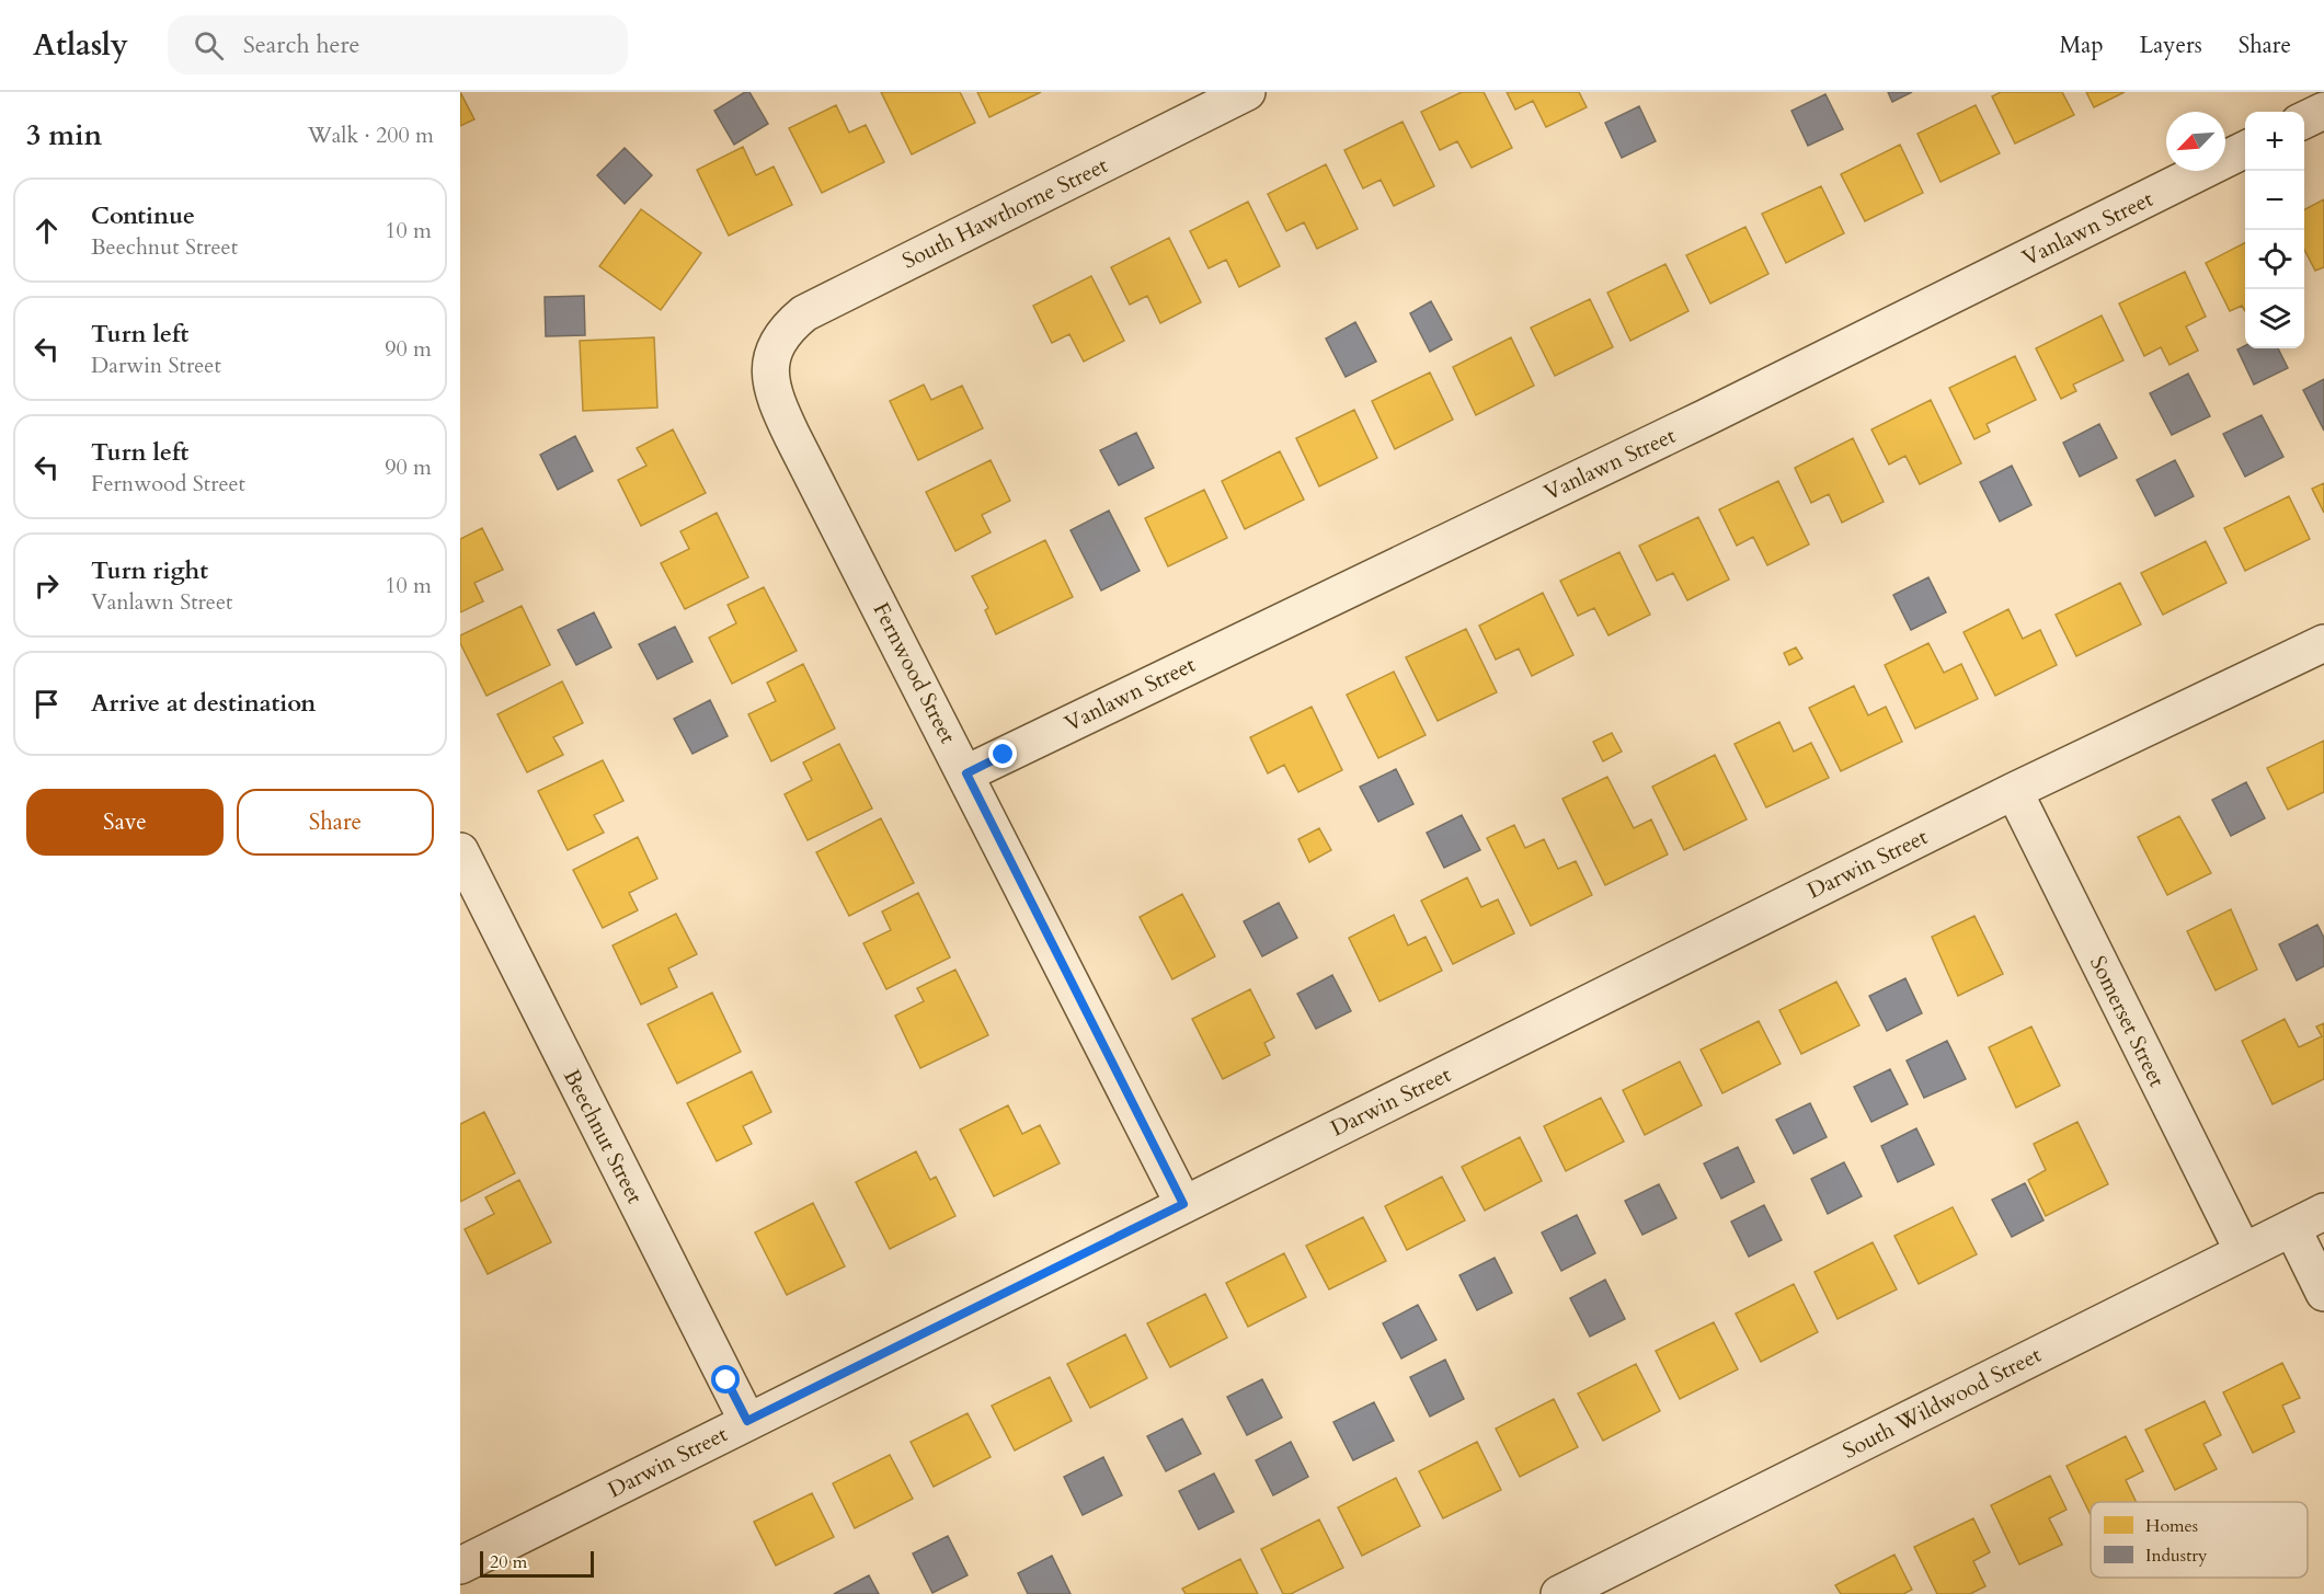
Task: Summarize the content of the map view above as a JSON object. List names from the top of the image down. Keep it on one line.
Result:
{"streets":{"street":["South Hawthorne Street","Vanlawn Street","Fernwood Street","Darwin Street","Somerset Street","Beechnut Street","South Wildwood Street"]},"crossings":[["South Hawthorne Street","Fernwood Street"],["Vanlawn Street","Fernwood Street"],["Fernwood Street","Darwin Street"],["Darwin Street","Somerset Street"],["Darwin Street","Beechnut Street"],["Somerset Street","South Wildwood Street"]],"legend":["Homes","Industry"],"scale_bar":"20 m","north":"bottom left","page":{"header":"Atlasly","search":"Search here","nav":["Map","Layers","Share"],"heading":["3 min","Walk · 200 m"],"map_buttons":["+","−"],"list":[["Continue","Beechnut Street","10 m"],["Turn left","Darwin Street","90 m"],["Turn left","Fernwood Street","90 m"],["Turn right","Vanlawn Street","10 m"],"Arrive at destination"],"buttons":["Save","Share"],"scale":"20 m"}}
